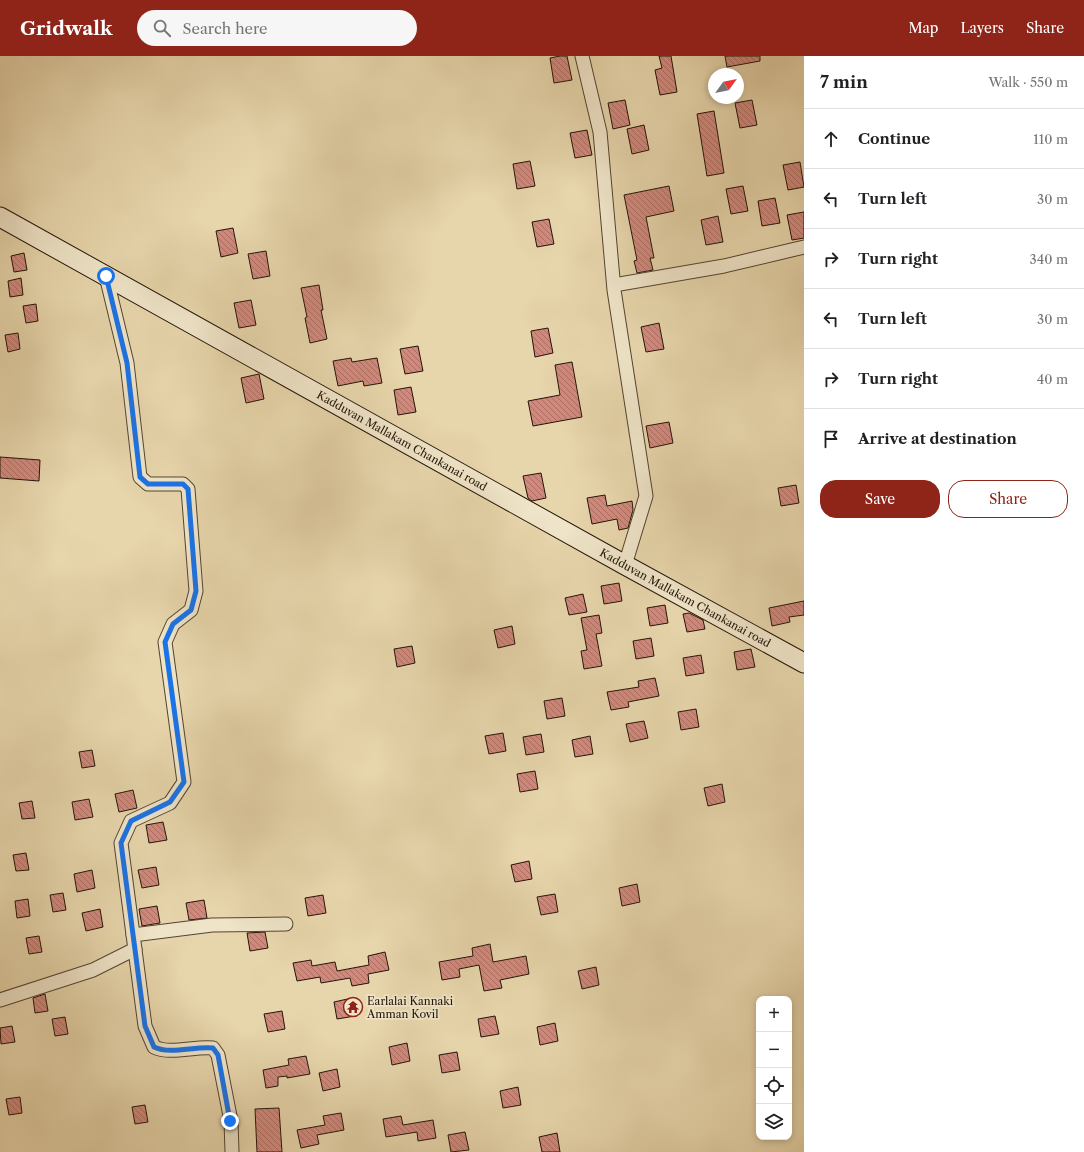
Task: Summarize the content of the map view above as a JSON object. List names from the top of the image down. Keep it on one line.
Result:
{"streets":{"main road":["Kadduvan Mallakam Chankanai road"]},"places":{"temple":["Earlalai Kannaki Amman Kovil"]},"north":"top right","page":{"header":"Gridwalk","search":"Search here","nav":["Map","Layers","Share"],"heading":["7 min","Walk · 550 m"],"list":[["Continue","110 m"],["Turn left","30 m"],["Turn right","340 m"],["Turn left","30 m"],["Turn right","40 m"],"Arrive at destination"],"buttons":["Save","Share"],"map_buttons":["+","−"]}}
